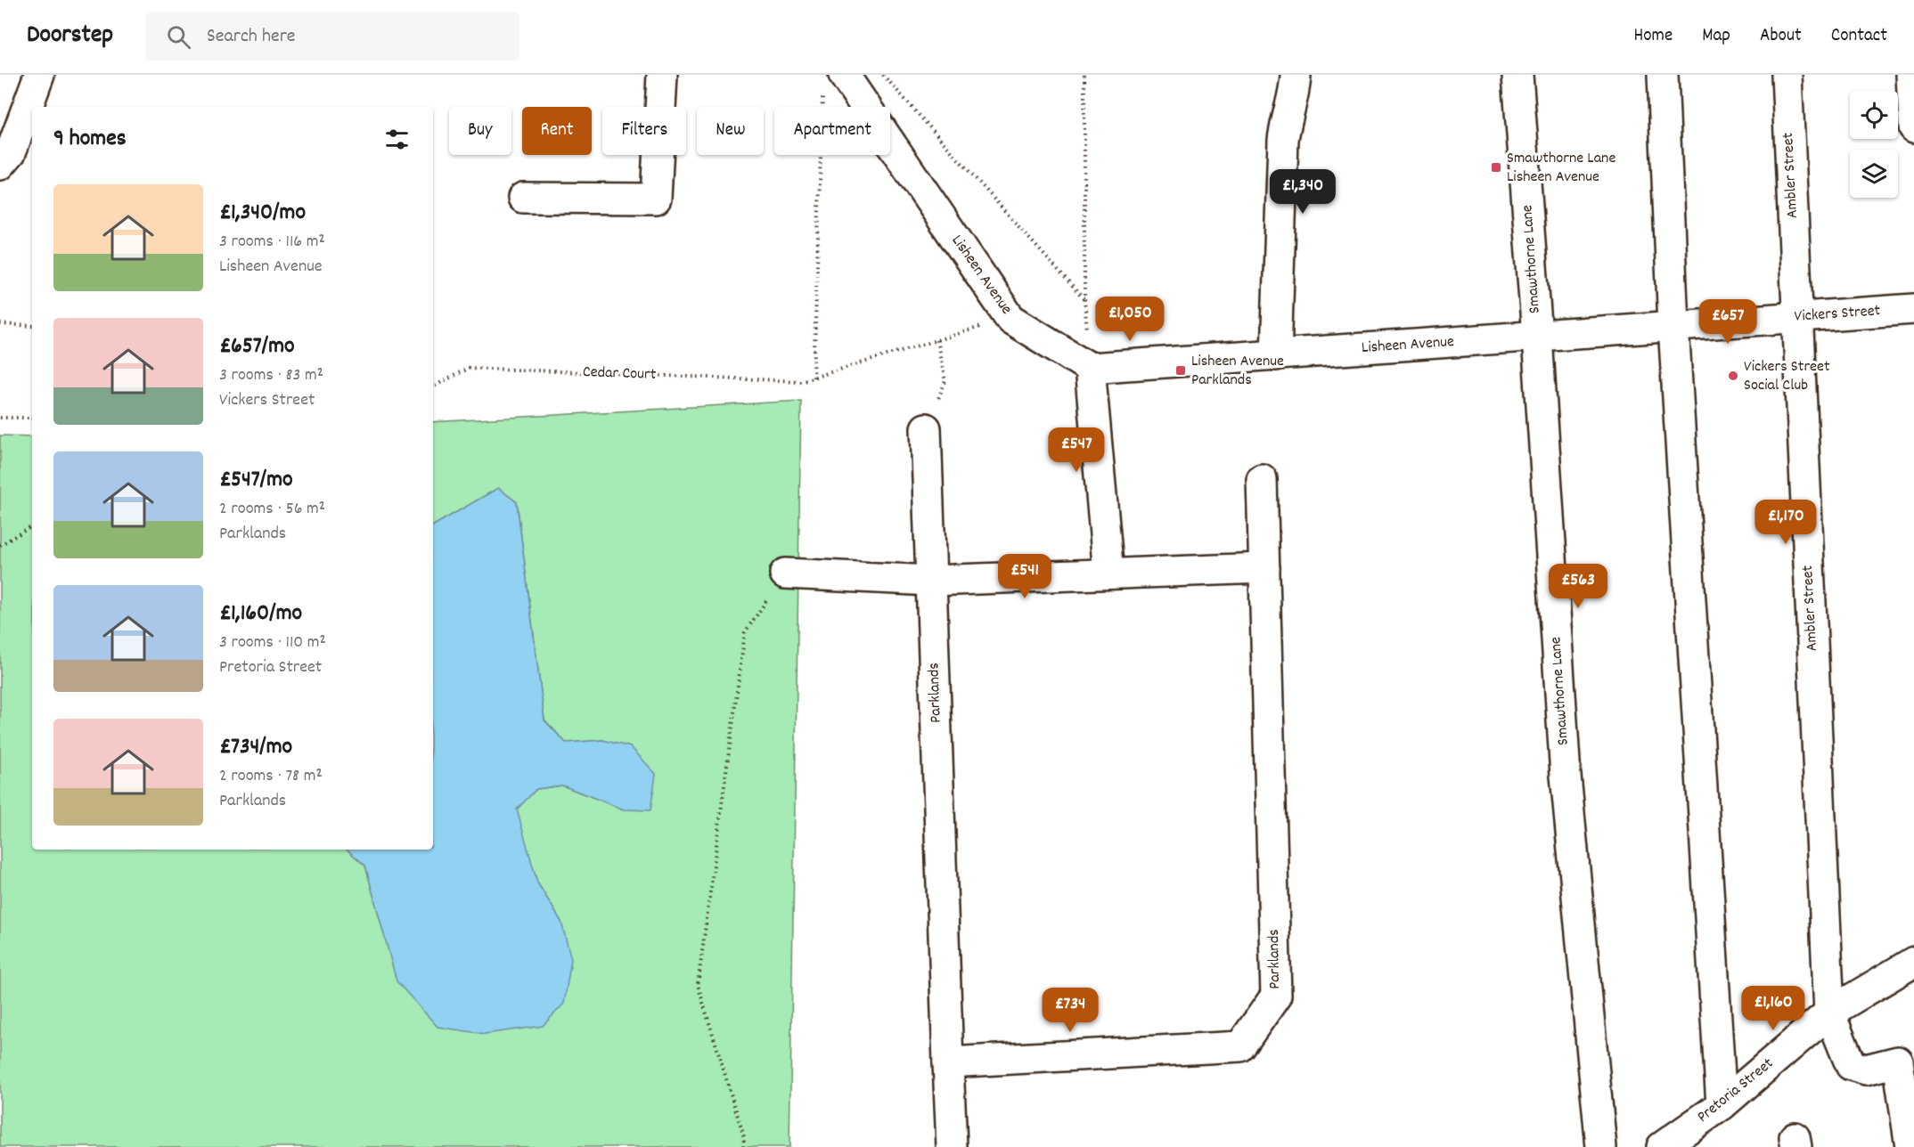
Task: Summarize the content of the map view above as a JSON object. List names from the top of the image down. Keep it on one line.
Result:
{"streets":{"street":["Ambler Street","Smawthorne Lane","Lisheen Avenue","Vickers Street","Parklands","Pretoria Street"],"path":["Cedar Court"]},"crossings":[["Ambler Street","Vickers Street"],["Ambler Street","Pretoria Street"],["Smawthorne Lane","Lisheen Avenue"],["Smawthorne Lane","Vickers Street"],["Lisheen Avenue","Vickers Street"],["Lisheen Avenue","Cedar Court"]],"places":{"transit":["Smawthorne Lane Lisheen Avenue","Lisheen Avenue Parklands"],"other":["Vickers Street Social Club"]},"page":{"header":"Doorstep","search":"Search here","nav":["Home","Map","About","Contact"],"chip":["Buy","Rent","Filters","New","Apartment"],"heading":"9 homes","price":["£1,340","£1,050","£657","£547","£1,170","£541","£563","£1,160","£734"],"list":[{"name":"£1,340/mo","note":"3 rooms · 116 m² · Lisheen Avenue"},{"name":"£657/mo","note":"3 rooms · 83 m² · Vickers Street"},{"name":"£547/mo","note":"2 rooms · 56 m² · Parklands"},{"name":"£1,160/mo","note":"3 rooms · 110 m² · Pretoria Street"},{"name":"£734/mo","note":"2 rooms · 78 m² · Parklands"}]}}
